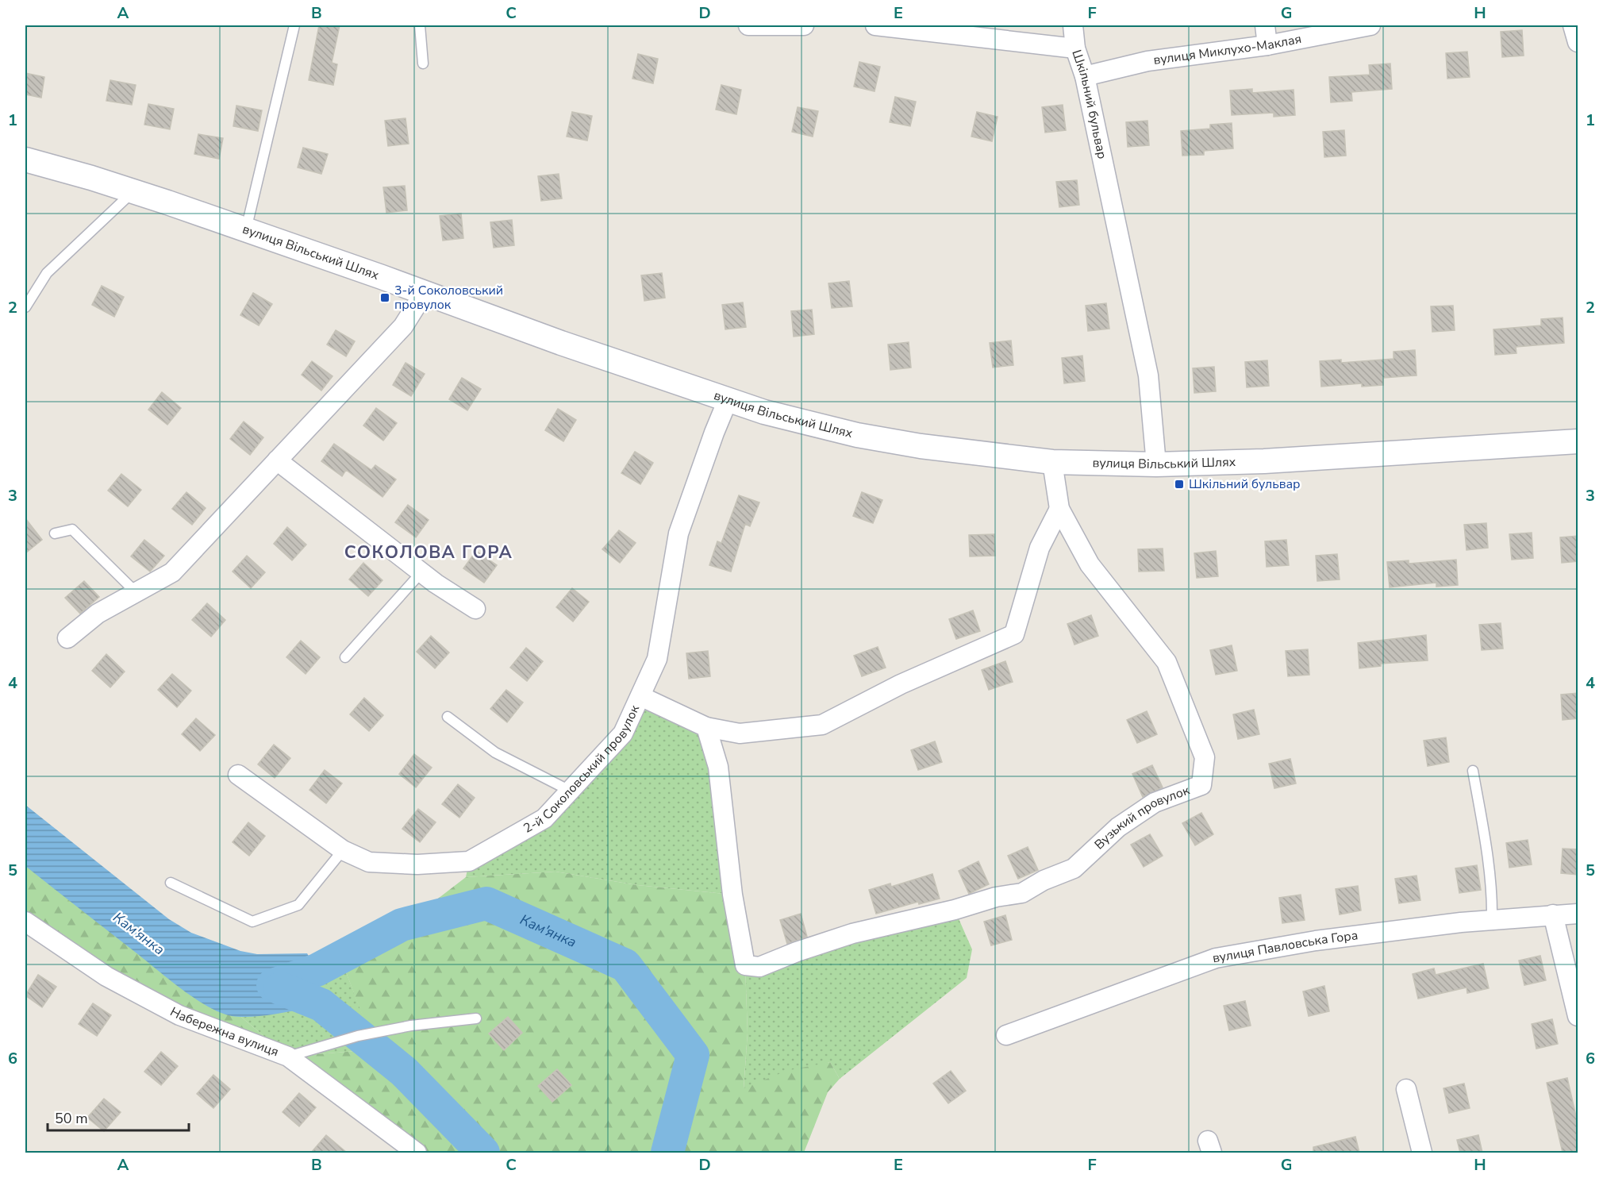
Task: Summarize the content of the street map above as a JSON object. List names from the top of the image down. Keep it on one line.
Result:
{"streets":{"street":["вулиця Миклухо-Маклая","Шкільний бульвар","вулиця Вільський Шлях","2-й Соколовський провулок","Вузький провулок","вулиця Павловська Гора","Набережна вулиця"]},"crossings":[["вулиця Миклухо-Маклая","Шкільний бульвар"],["Шкільний бульвар","вулиця Вільський Шлях"],["вулиця Вільський Шлях","2-й Соколовський провулок"],["вулиця Вільський Шлях","Вузький провулок"]],"districts":["СОКОЛОВА ГОРА"],"water":["Кам'янка"],"places":{"transit":["3-й Соколовський провулок","Шкільний бульвар"]},"scale_bar":"50 m","grid":{"columns":["A","B","C","D","E","F","G","H"],"rows":["1","2","3","4","5","6"]}}
